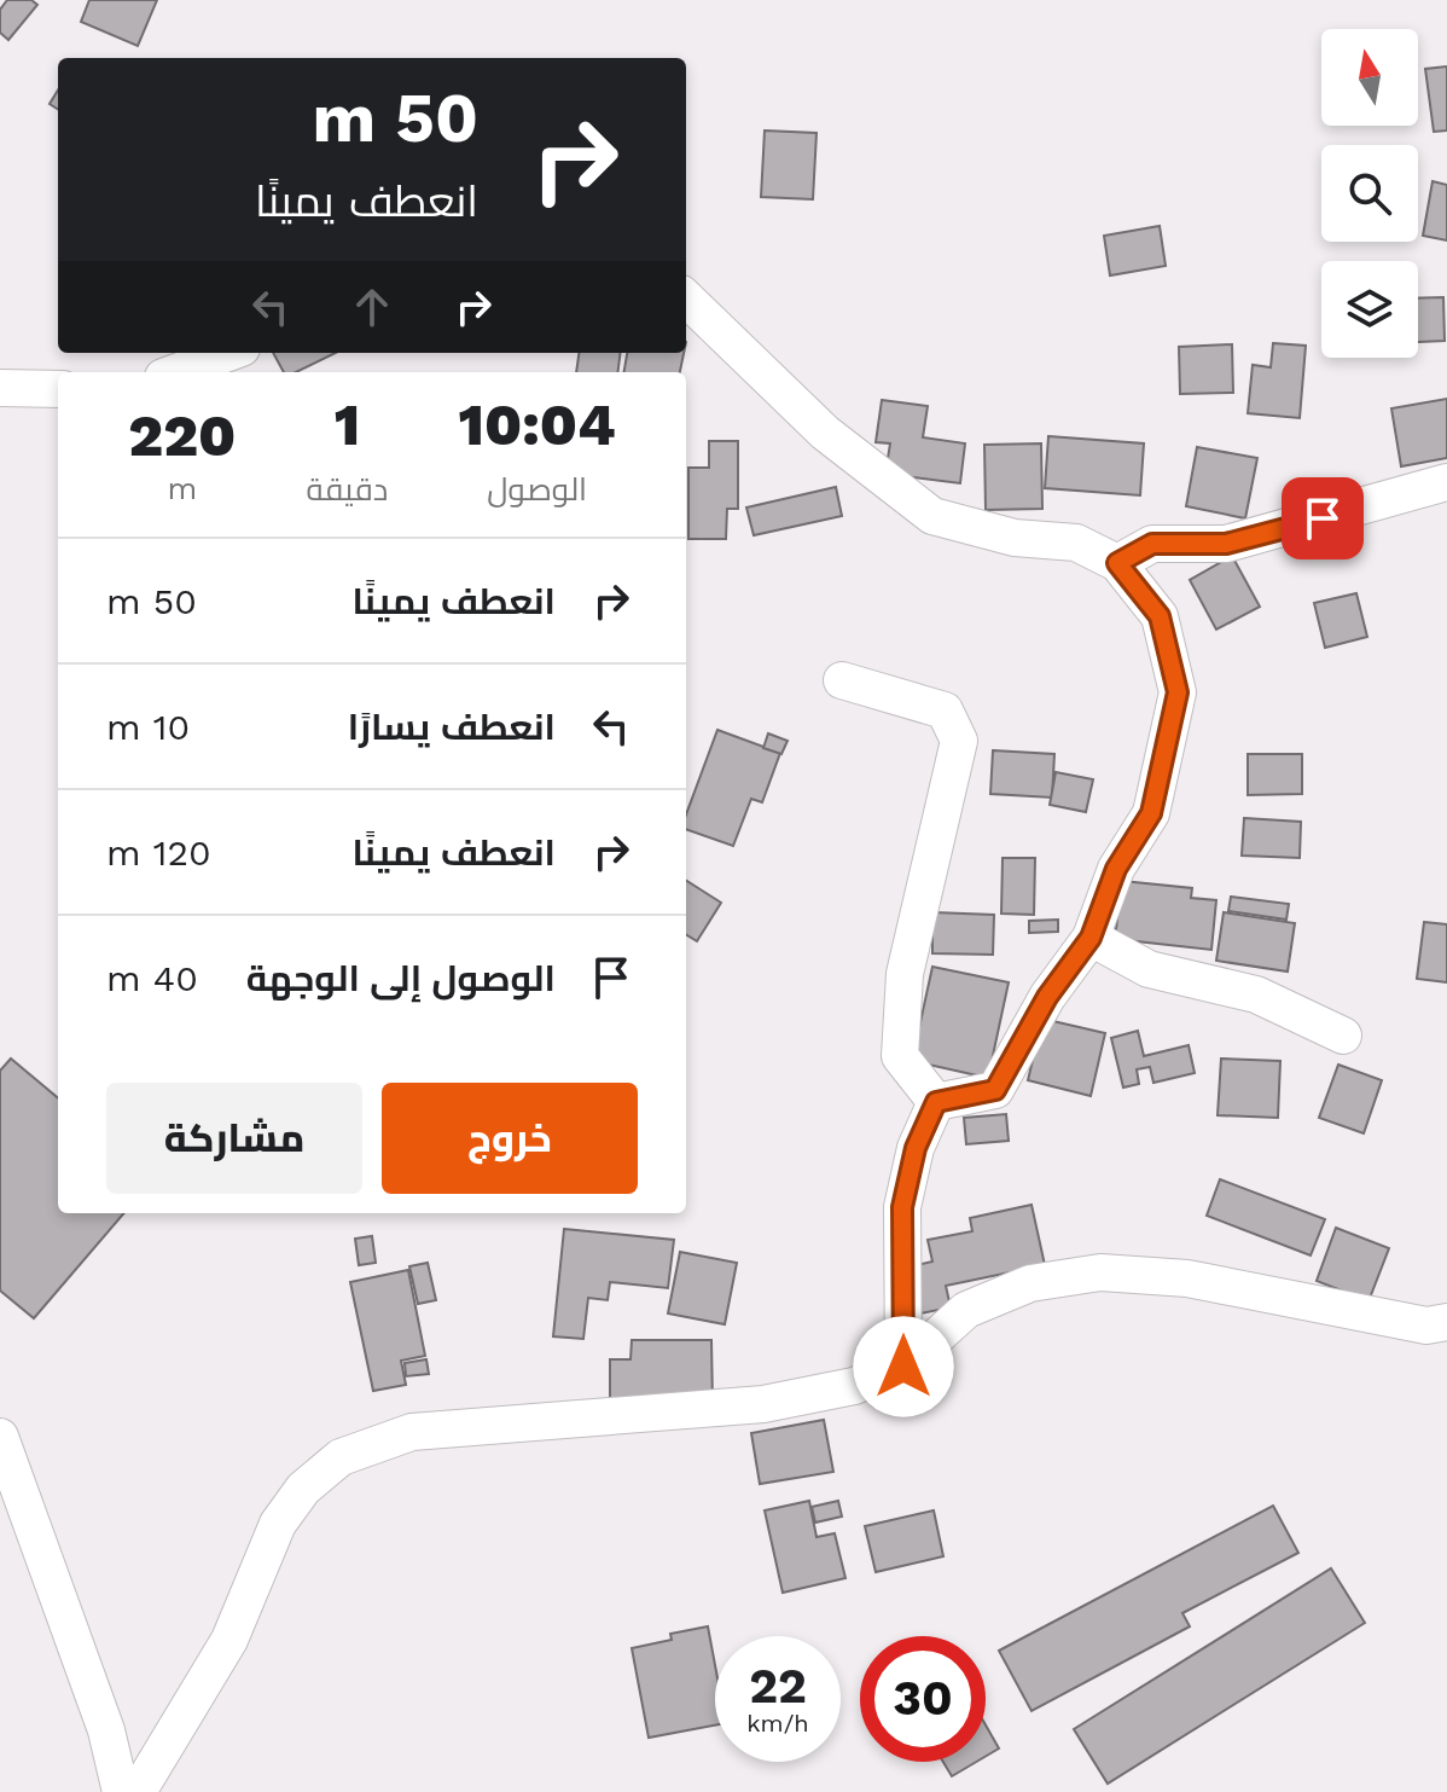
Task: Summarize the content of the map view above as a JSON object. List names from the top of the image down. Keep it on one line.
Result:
{"north":"top","page":{"turn":["50 m","انعطف يمينًا"],"eta":["10:04","الوصول","1","دقيقة","220","m"],"list":[{"name":"انعطف يمينًا","value":"50 m"},{"name":"انعطف يسارًا","value":"10 m"},{"name":"انعطف يمينًا","value":"120 m"},{"name":"الوصول إلى الوجهة","value":"40 m"}],"buttons":["خروج","مشاركة"],"speed":"22 km/h","limit":"30"}}
